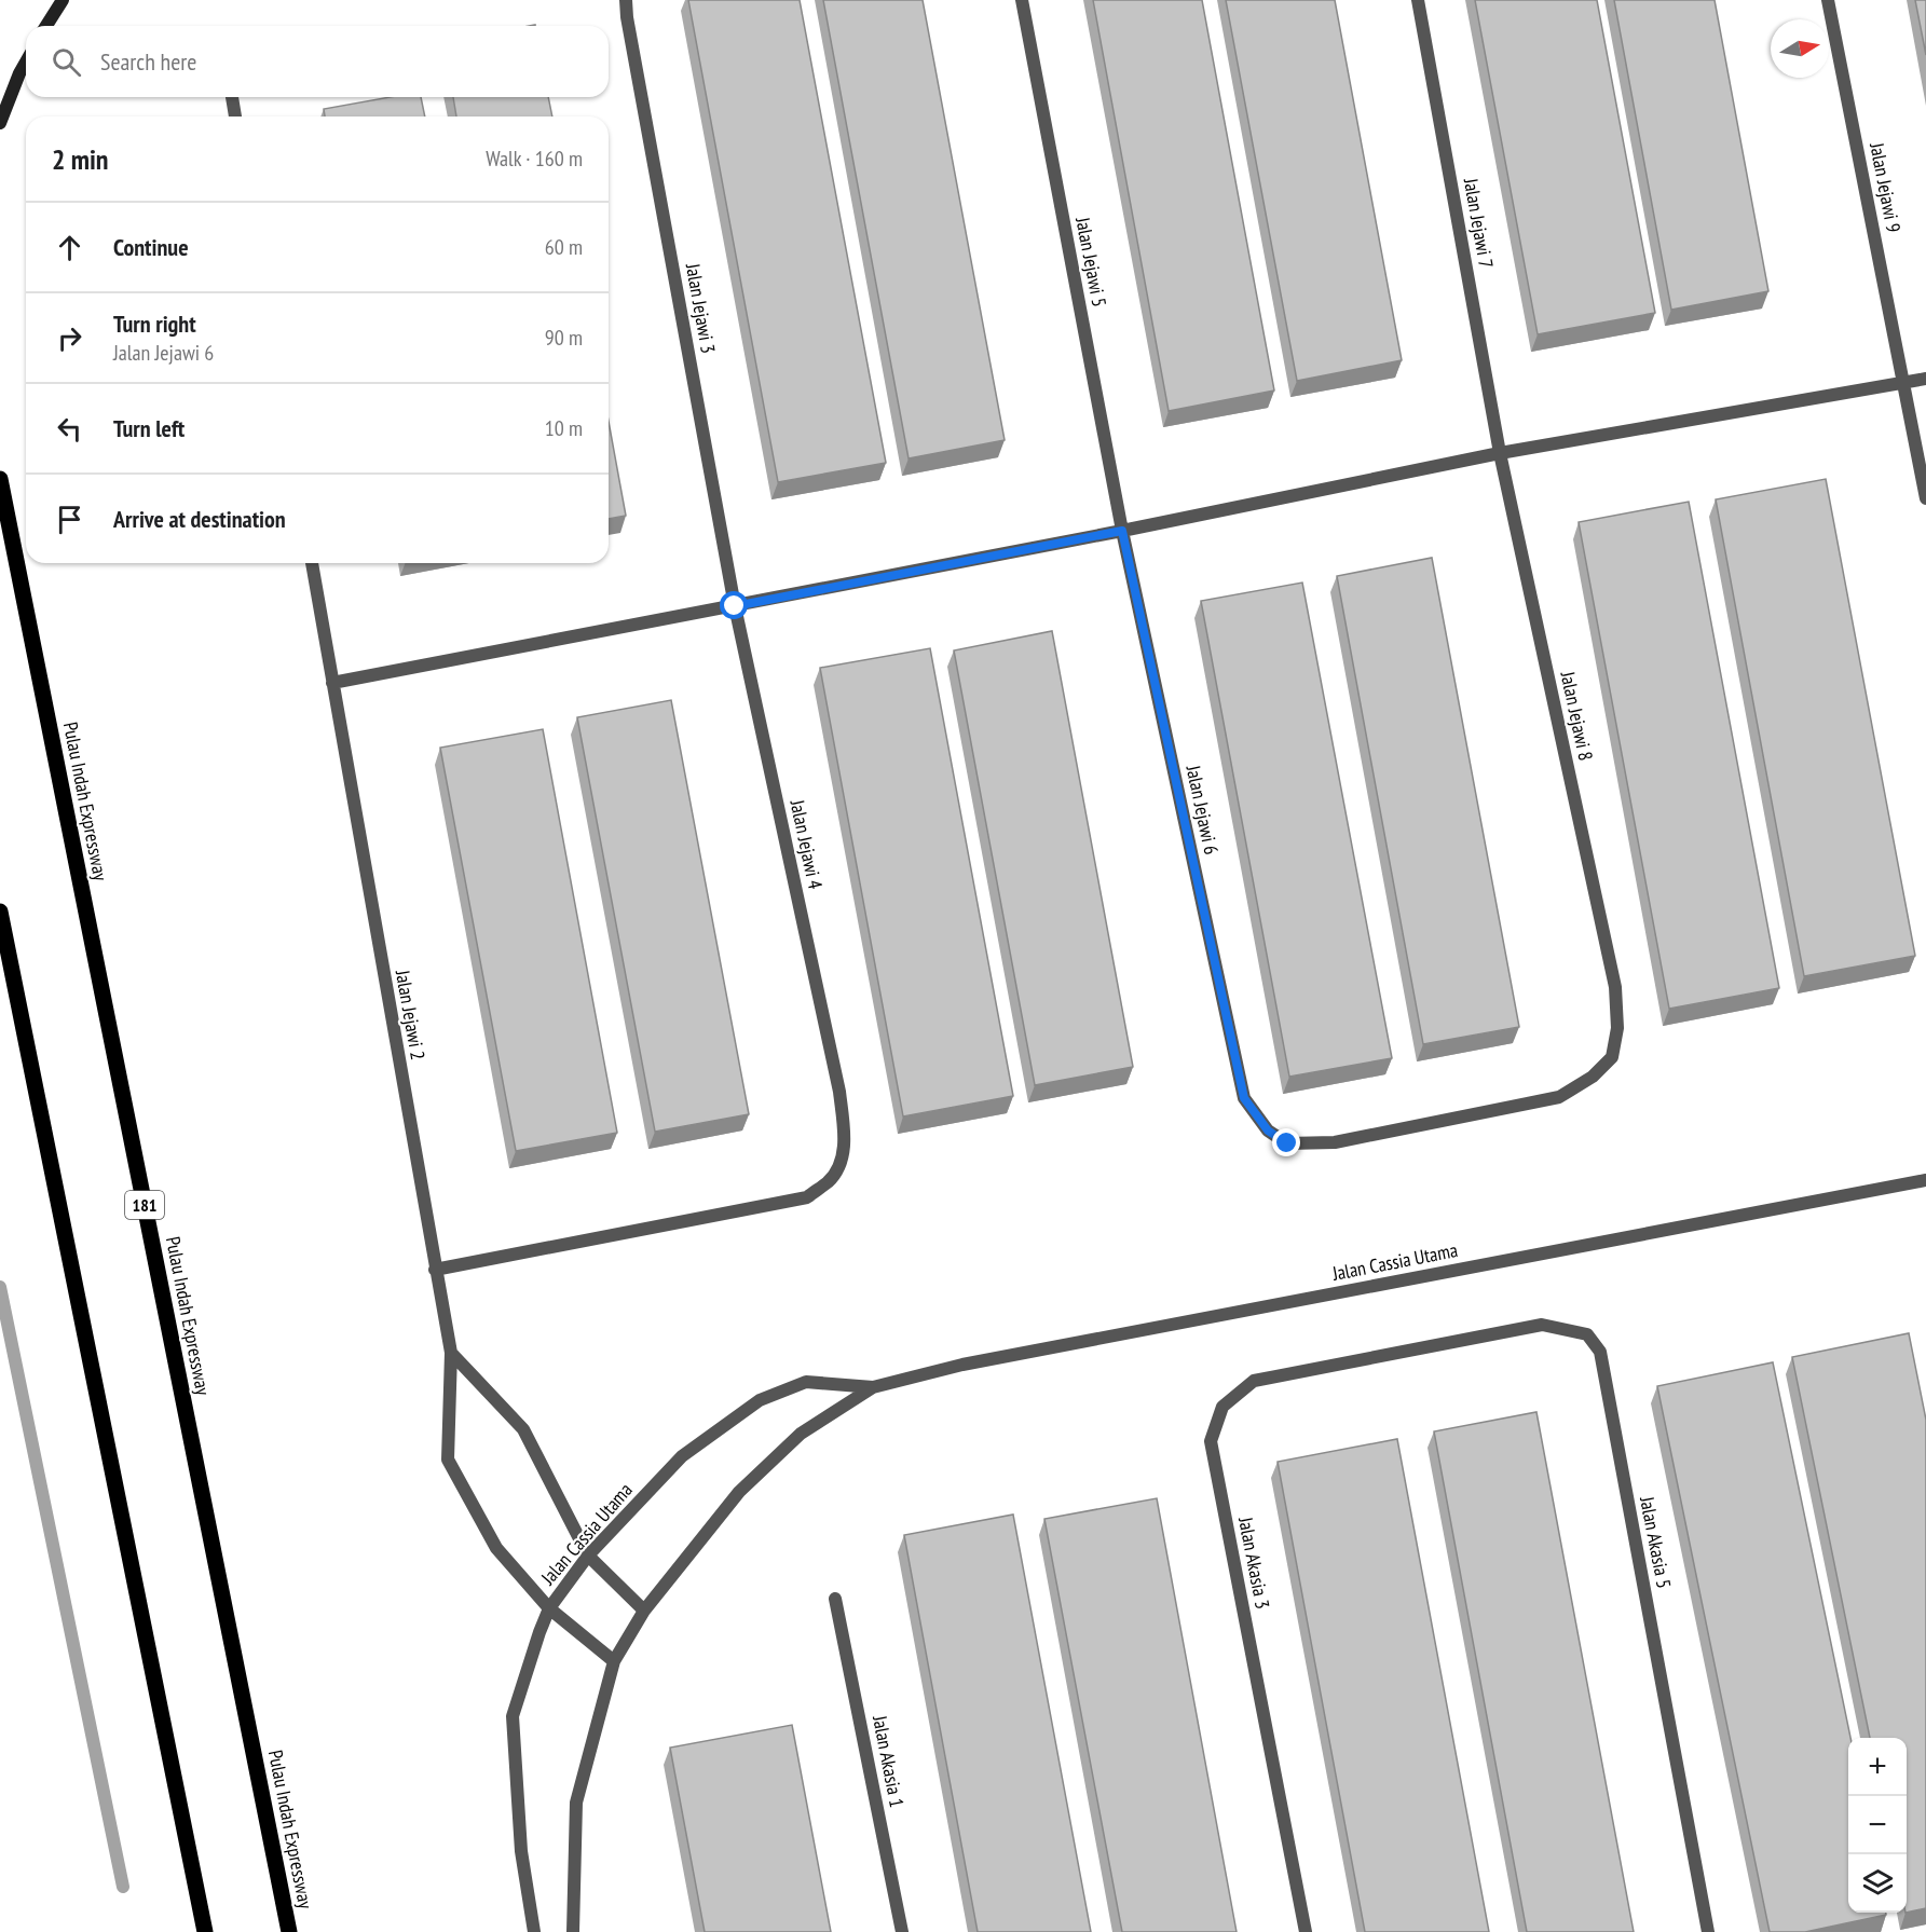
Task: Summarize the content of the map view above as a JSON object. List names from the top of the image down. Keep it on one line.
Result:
{"streets":{"main road":["Pulau Indah Expressway","181"],"street":["Jalan Jejawi 9","Jalan Jejawi 7","Jalan Jejawi 5","Jalan Jejawi 3","Jalan Jejawi 8","Jalan Jejawi 6","Jalan Jejawi 4","Jalan Jejawi 2","Jalan Cassia Utama","Jalan Akasia 5","Jalan Akasia 3","Jalan Akasia 1"]},"crossings":[["Jalan Jejawi 7","Jalan Jejawi 8"],["Jalan Jejawi 5","Jalan Jejawi 6"],["Jalan Jejawi 3","Jalan Jejawi 4"],["Jalan Jejawi 8","Jalan Jejawi 6"],["Jalan Jejawi 4","Jalan Jejawi 2"],["Jalan Jejawi 2","Jalan Cassia Utama"],["Jalan Akasia 5","Jalan Akasia 3"]],"north":"right","page":{"search":"Search here","heading":["2 min","Walk · 160 m"],"list":[["Continue","60 m"],["Turn right","Jalan Jejawi 6","90 m"],["Turn left","10 m"],"Arrive at destination"],"map_buttons":["+","−"]}}
